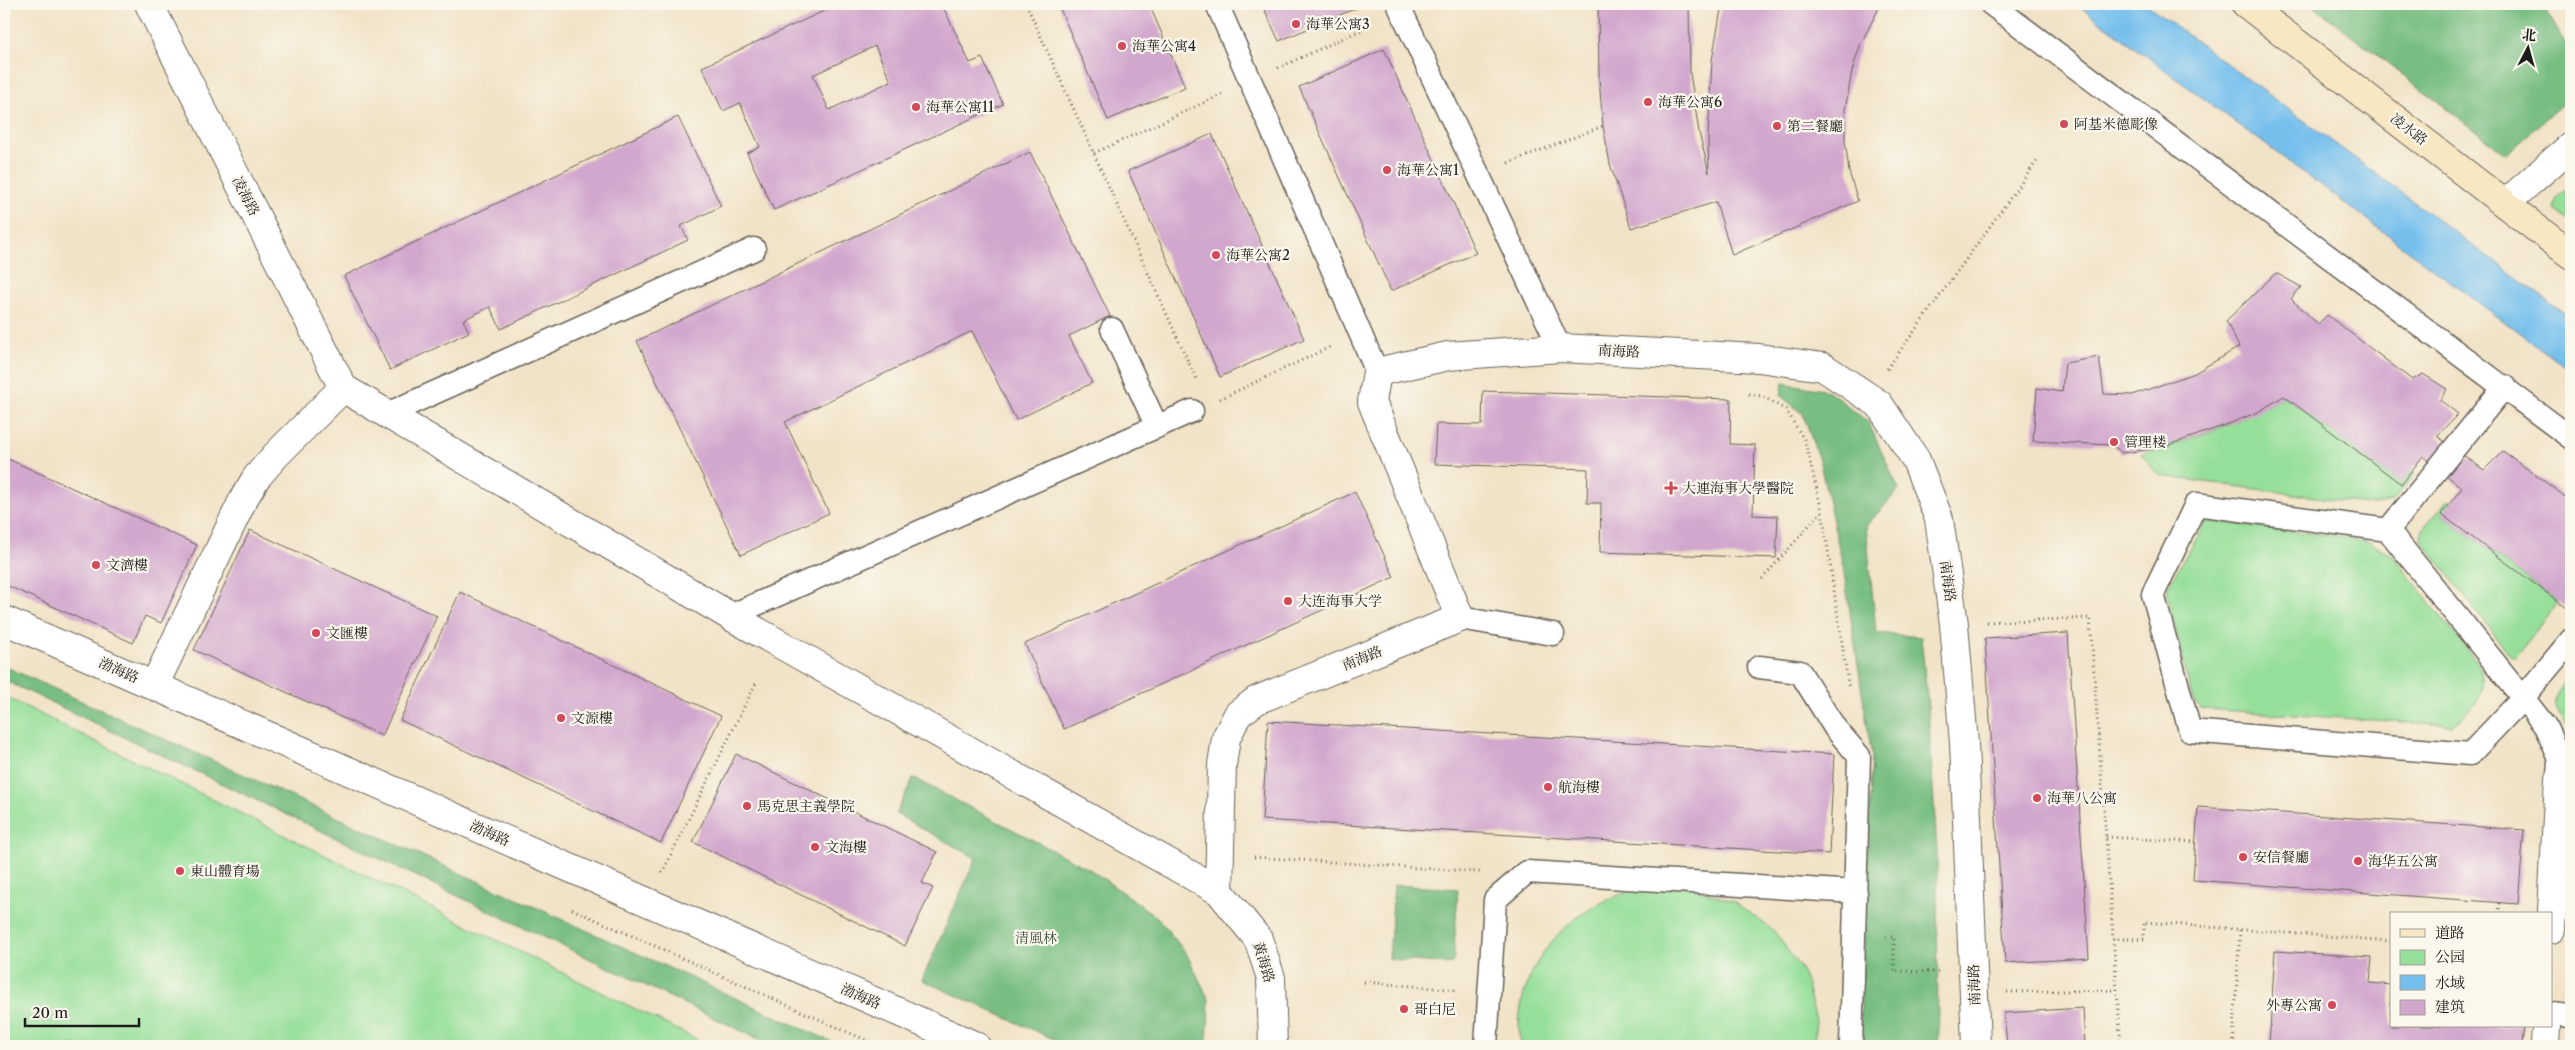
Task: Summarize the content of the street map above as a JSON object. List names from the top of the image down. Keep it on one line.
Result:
{"streets":{"main road":["凌水路"],"street":["凌海路","南海路","渤海路","黃海路"]},"crossings":[["南海路","黃海路"]],"parks":["清風林"],"places":{"other":["海華公寓3","海華公寓4","海華公寓6","海華公寓11","阿基米德彫像","第二餐廳","海華公寓1","海華公寓2","管理楼","文濟樓","大连海事大学","文匯樓","文源樓","航海樓","海華八公寓","馬克思主義學院","文海樓","安信餐廳","海华五公寓","東山體育場","外專公寓","哥白尼"],"health":["大連海事大學醫院"]},"legend":["道路","公园","水域","建筑"],"scale_bar":"20 m","north":"top"}
